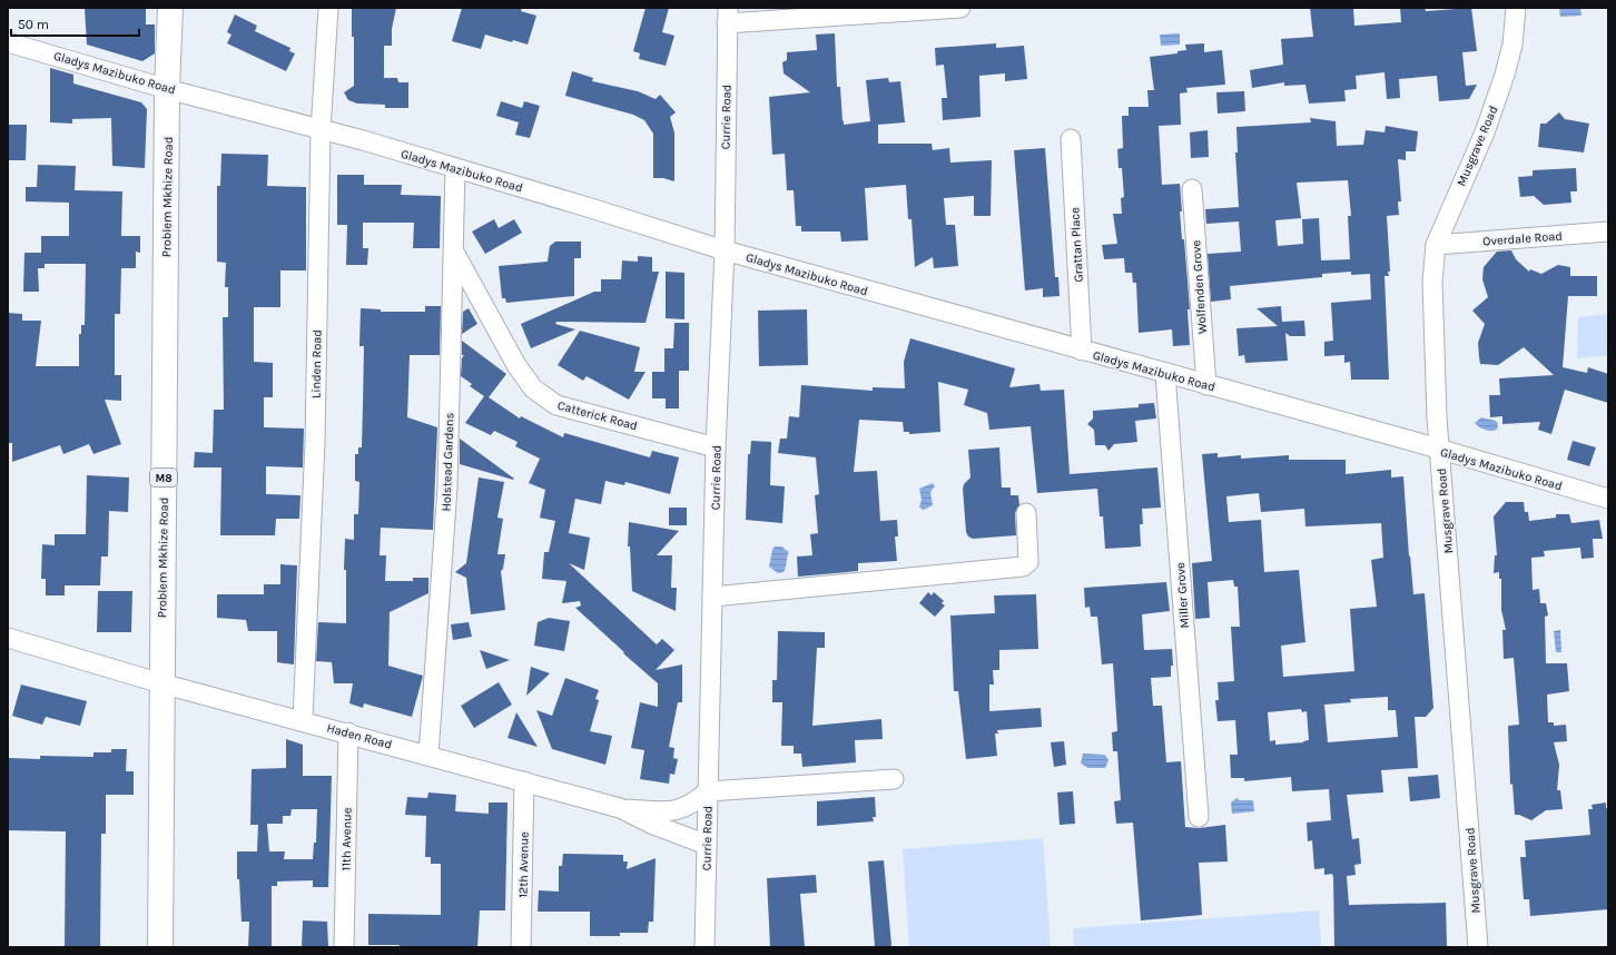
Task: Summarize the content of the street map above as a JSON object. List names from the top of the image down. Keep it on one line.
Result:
{"streets":{"main road":["Problem Mkhize Road","M8"],"street":["Gladys Mazibuko Road","Currie Road","Musgrave Road","Overdale Road","Grattan Place","Wolfenden Grove","Linden Road","Catterick Road","Holstead Gardens","Miller Grove","Haden Road","11th Avenue","12th Avenue"]},"crossings":[["Gladys Mazibuko Road","Currie Road"],["Gladys Mazibuko Road","Musgrave Road"],["Gladys Mazibuko Road","Problem Mkhize Road"],["Gladys Mazibuko Road","Grattan Place"],["Gladys Mazibuko Road","Wolfenden Grove"],["Gladys Mazibuko Road","Linden Road"],["Gladys Mazibuko Road","Holstead Gardens"],["Gladys Mazibuko Road","Miller Grove"],["Currie Road","Catterick Road"],["Currie Road","Haden Road"],["Musgrave Road","Overdale Road"],["Problem Mkhize Road","Haden Road"],["Linden Road","Haden Road"],["Catterick Road","Holstead Gardens"],["Holstead Gardens","Haden Road"],["Haden Road","11th Avenue"],["Haden Road","12th Avenue"]],"scale_bar":"50 m"}
